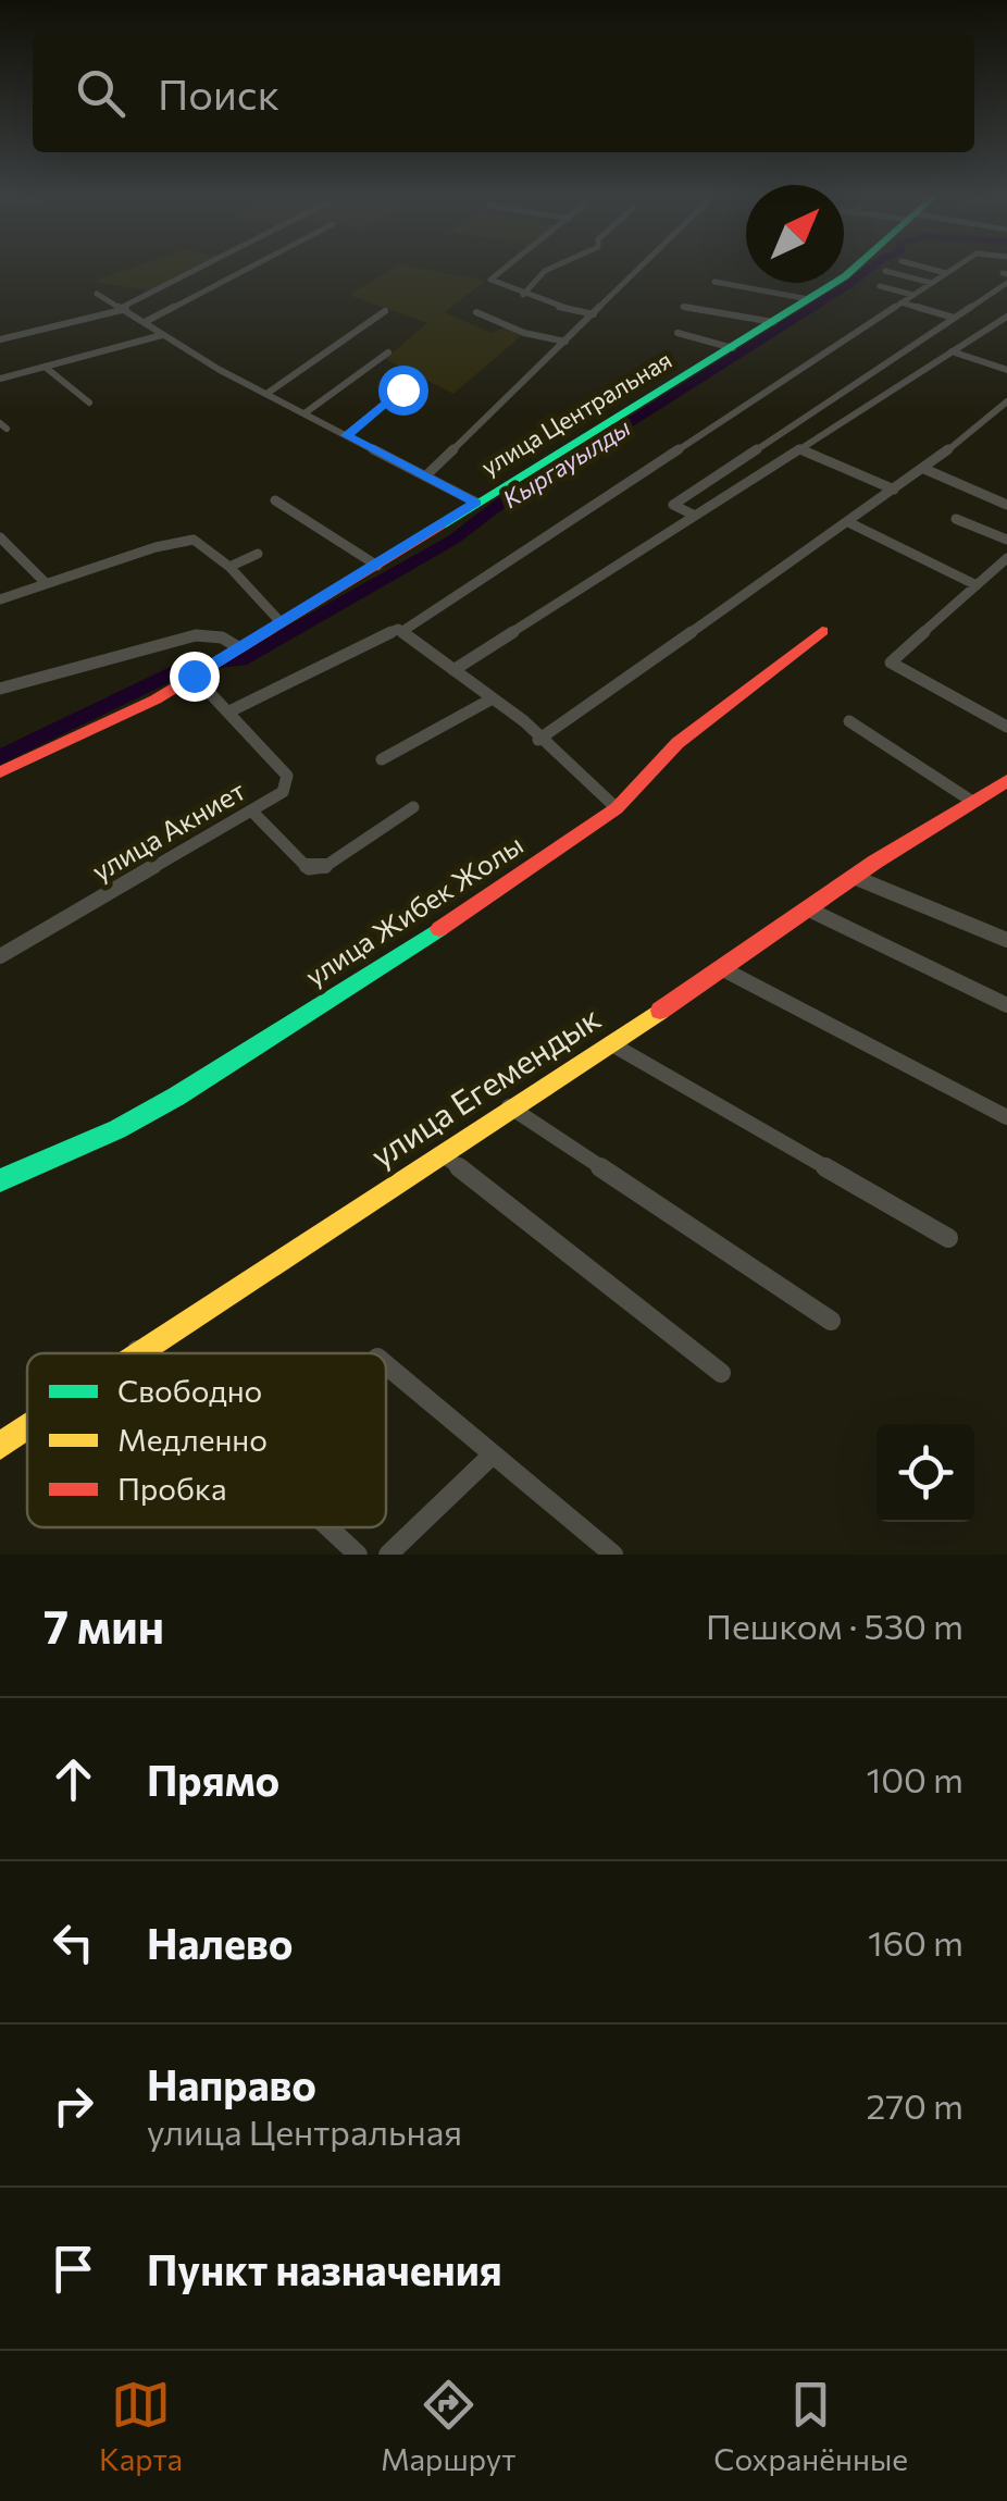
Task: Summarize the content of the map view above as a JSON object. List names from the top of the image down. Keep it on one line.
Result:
{"streets":{"street":["улица Центральная","улица Акниет","улица Жибек Жолы","улица Егемендык"]},"crossings":[["улица Центральная","улица Акниет"]],"water":["Кыргауылды"],"legend":["Свободно","Медленно","Пробка"],"north":"top right","page":{"search":"Поиск","heading":["7 мин","Пешком · 530 m"],"list":[["Прямо","100 m"],["Налево","160 m"],["Направо","улица Центральная","270 m"],"Пункт назначения"],"nav":["Карта","Маршрут","Сохранённые"]}}
